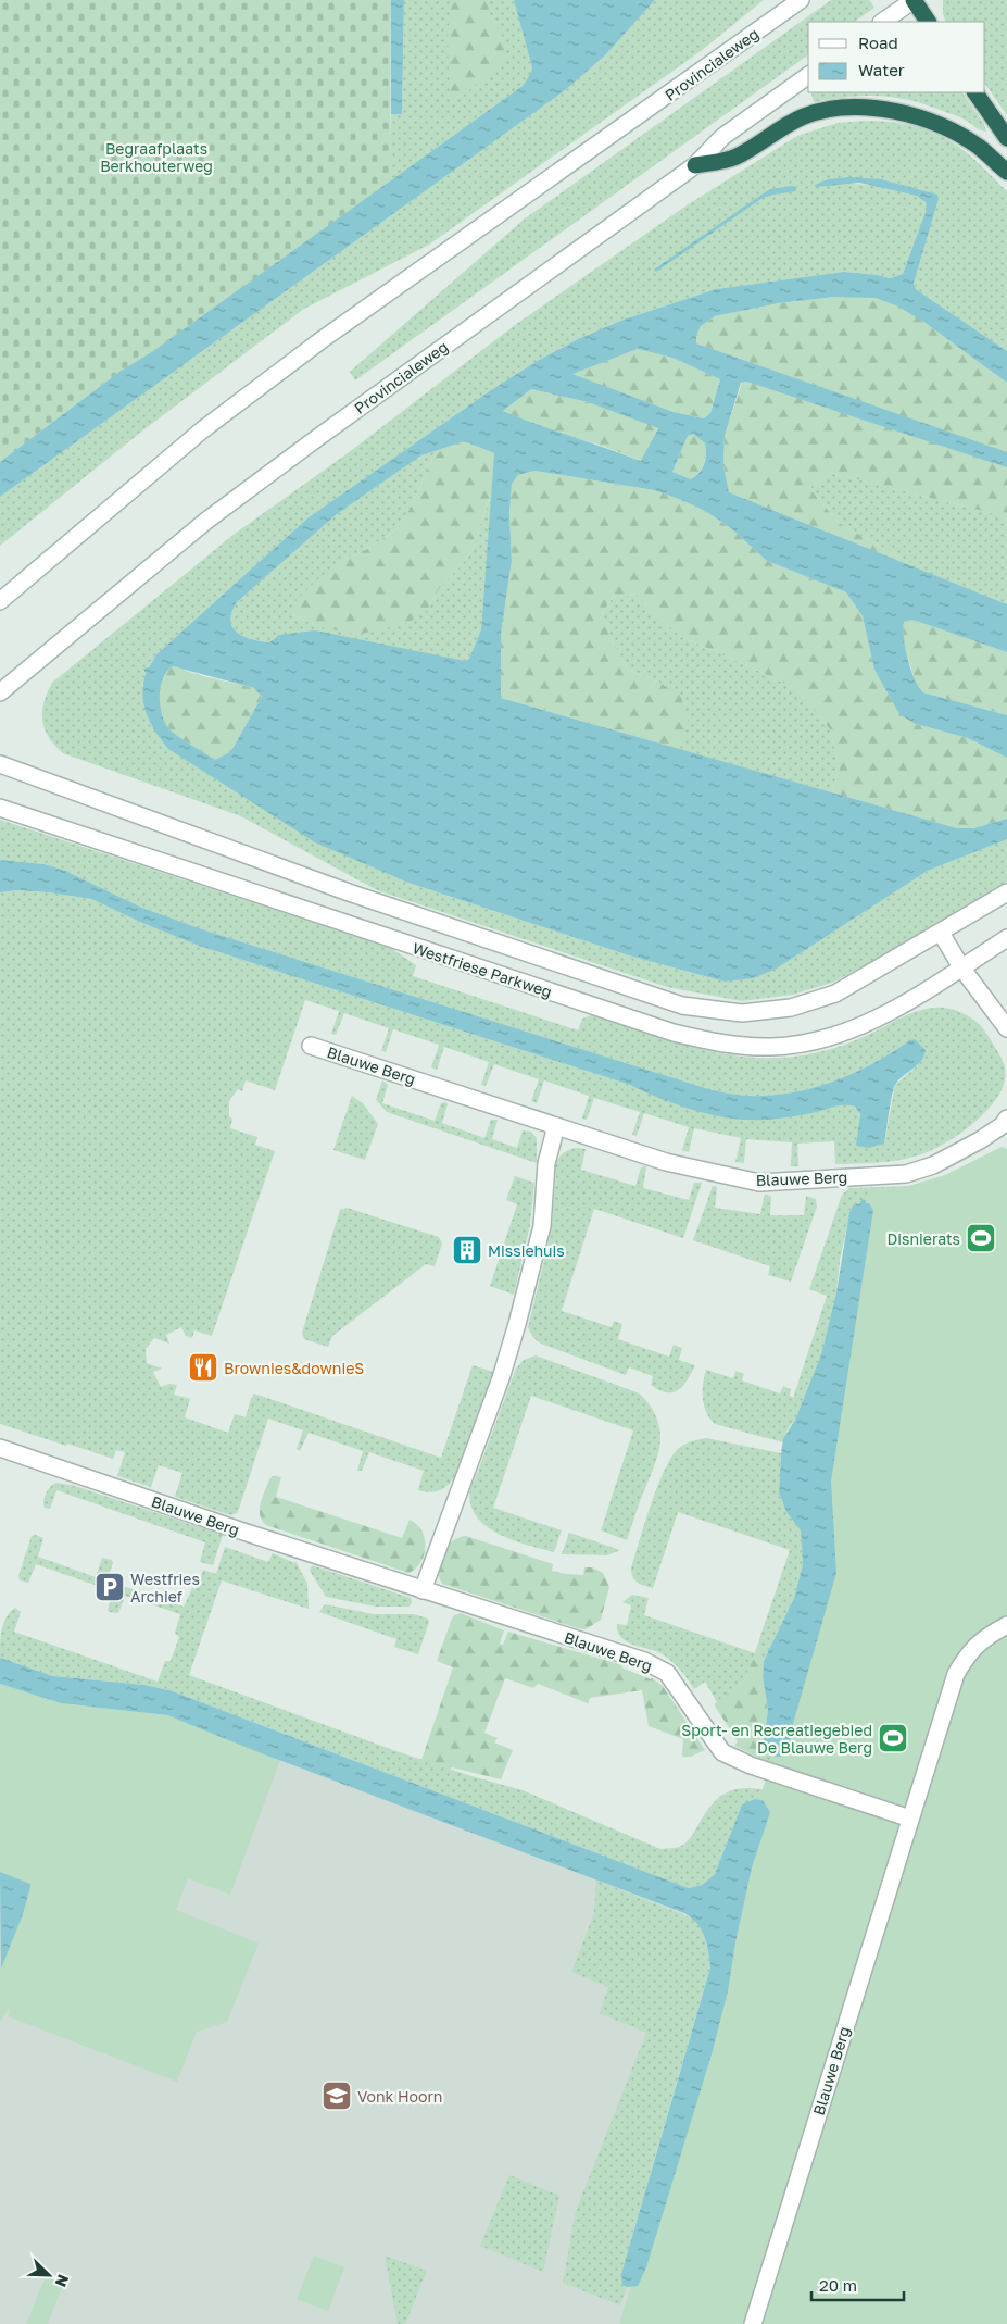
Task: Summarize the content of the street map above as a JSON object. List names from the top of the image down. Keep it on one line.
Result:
{"streets":{"street":["Provincialeweg","Westfriese Parkweg","Blauwe Berg"]},"parks":["Begraafplaats Berkhouterweg"],"places":{"sports":["Disnierats","Sport- en Recreatiegebied De Blauwe Berg"],"building":["Missiehuis"],"restaurant":["Brownies&downieS"],"parking":["Westfries Archief"],"school or university":["Vonk Hoorn"]},"legend":["Road","Water"],"scale_bar":"20 m","north":"bottom right"}
